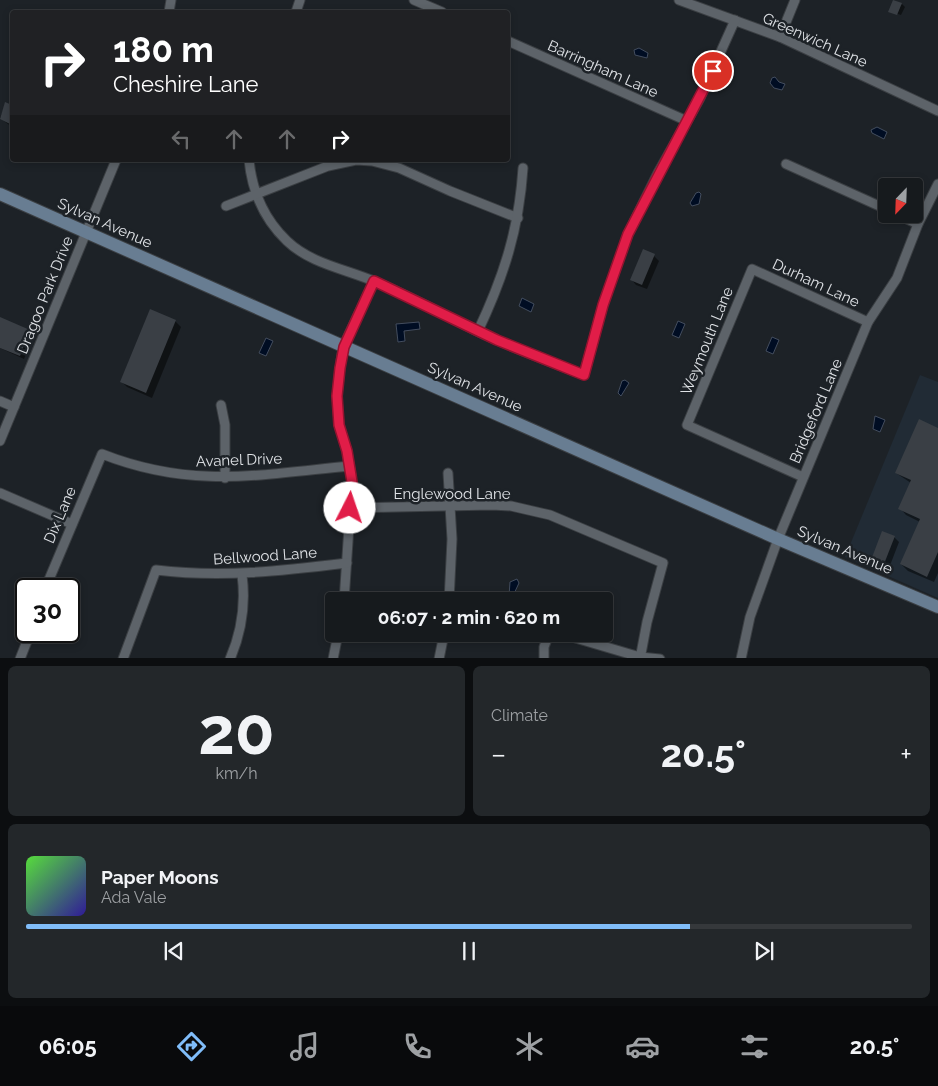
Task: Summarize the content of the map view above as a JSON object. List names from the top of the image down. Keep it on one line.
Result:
{"streets":{"main road":["Sylvan Avenue"],"street":["Greenwich Lane","Barringham Lane","Durham Lane","Dragoo Park Drive","Weymouth Lane","Bridgeford Lane","Avanel Drive","Englewood Lane","Dix Lane","Bellwood Lane"]},"crossings":[["Sylvan Avenue","Dragoo Park Drive"],["Sylvan Avenue","Bridgeford Lane"],["Durham Lane","Weymouth Lane"],["Durham Lane","Bridgeford Lane"],["Weymouth Lane","Bridgeford Lane"],["Avanel Drive","Dix Lane"]],"north":"bottom left","page":{"turn":["180 m","Cheshire Lane"],"limit":"30","trip":"06:07 · 2 min · 620 m","tile":[["20","km/h"],"Climate"],"heat":["−","20.5°","+"],"song":["Paper Moons","Ada Vale"],"tabs":["06:05","20.5°"]}}
